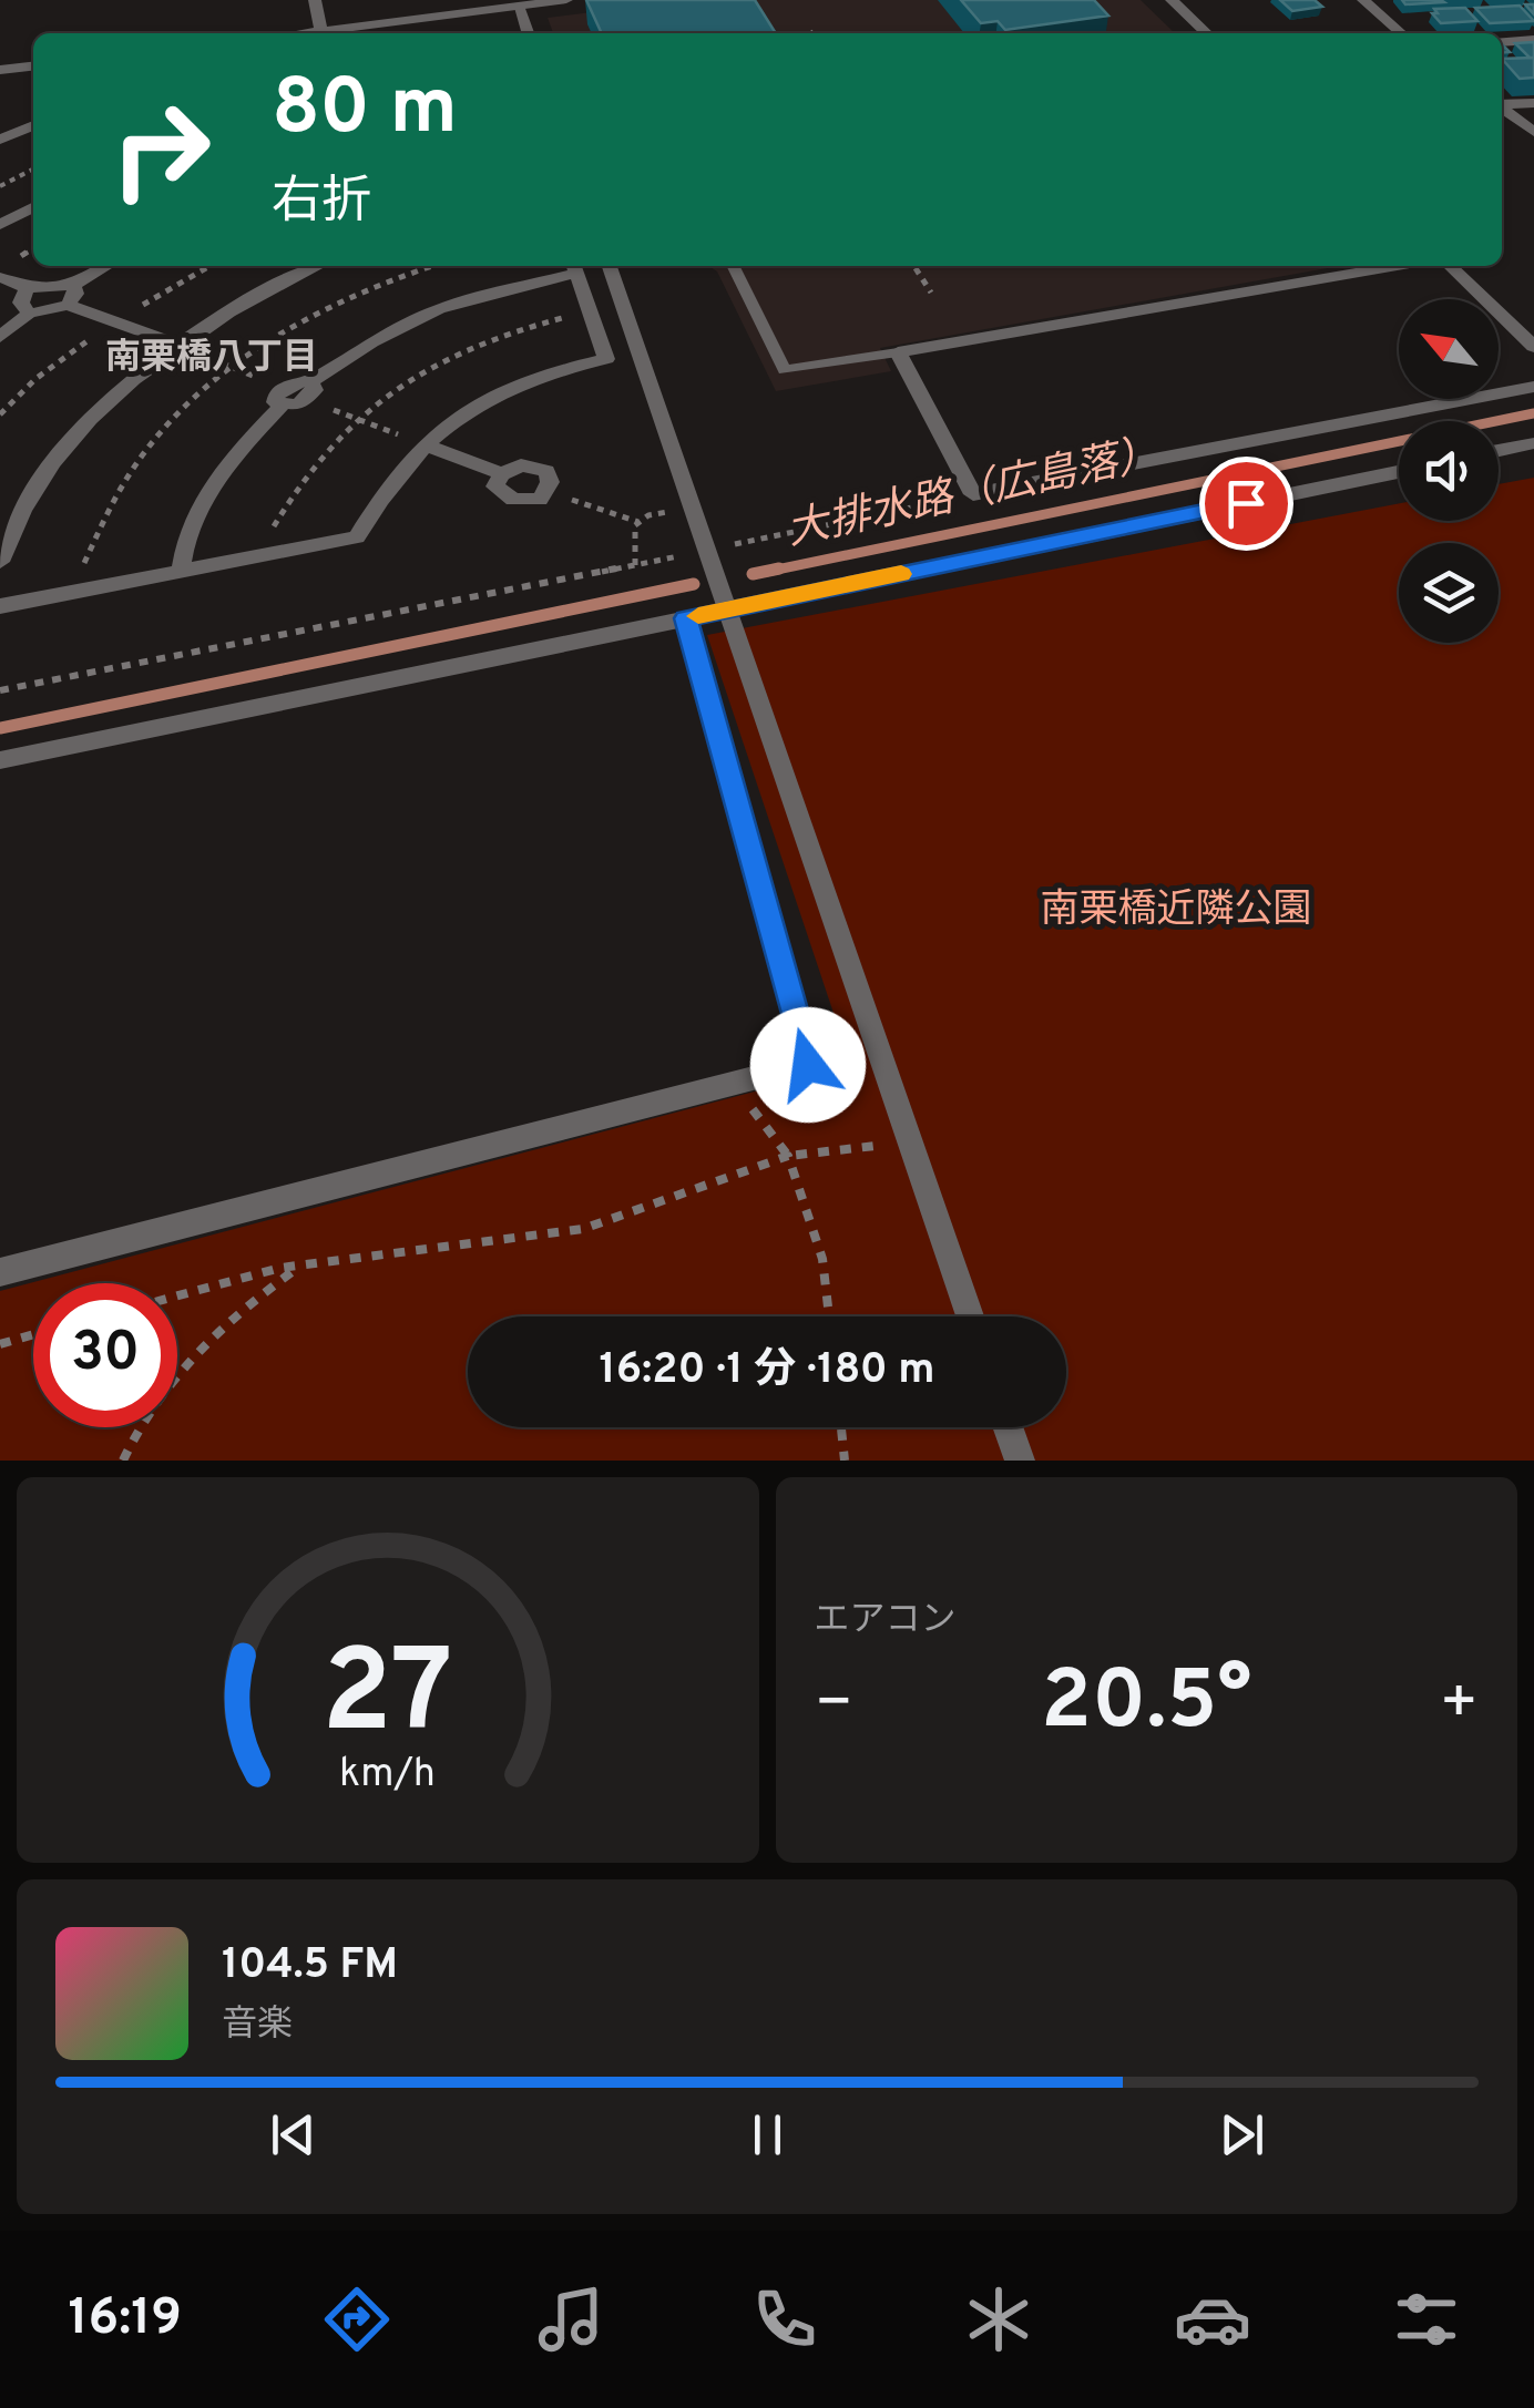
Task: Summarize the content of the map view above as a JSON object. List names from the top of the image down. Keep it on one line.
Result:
{"districts":["南栗橋八丁目"],"water":["大排水路（広島落）"],"parks":["南栗橋近隣公園"],"north":"top left","page":{"turn":["80 m","右折"],"limit":"30","trip":"16:20 · 1 分 · 180 m","tile":"エアコン","heat":["−","20.5°","+"],"song":["104.5 FM","音楽"],"tabs":"16:19","gauge":["27","km/h"]}}
